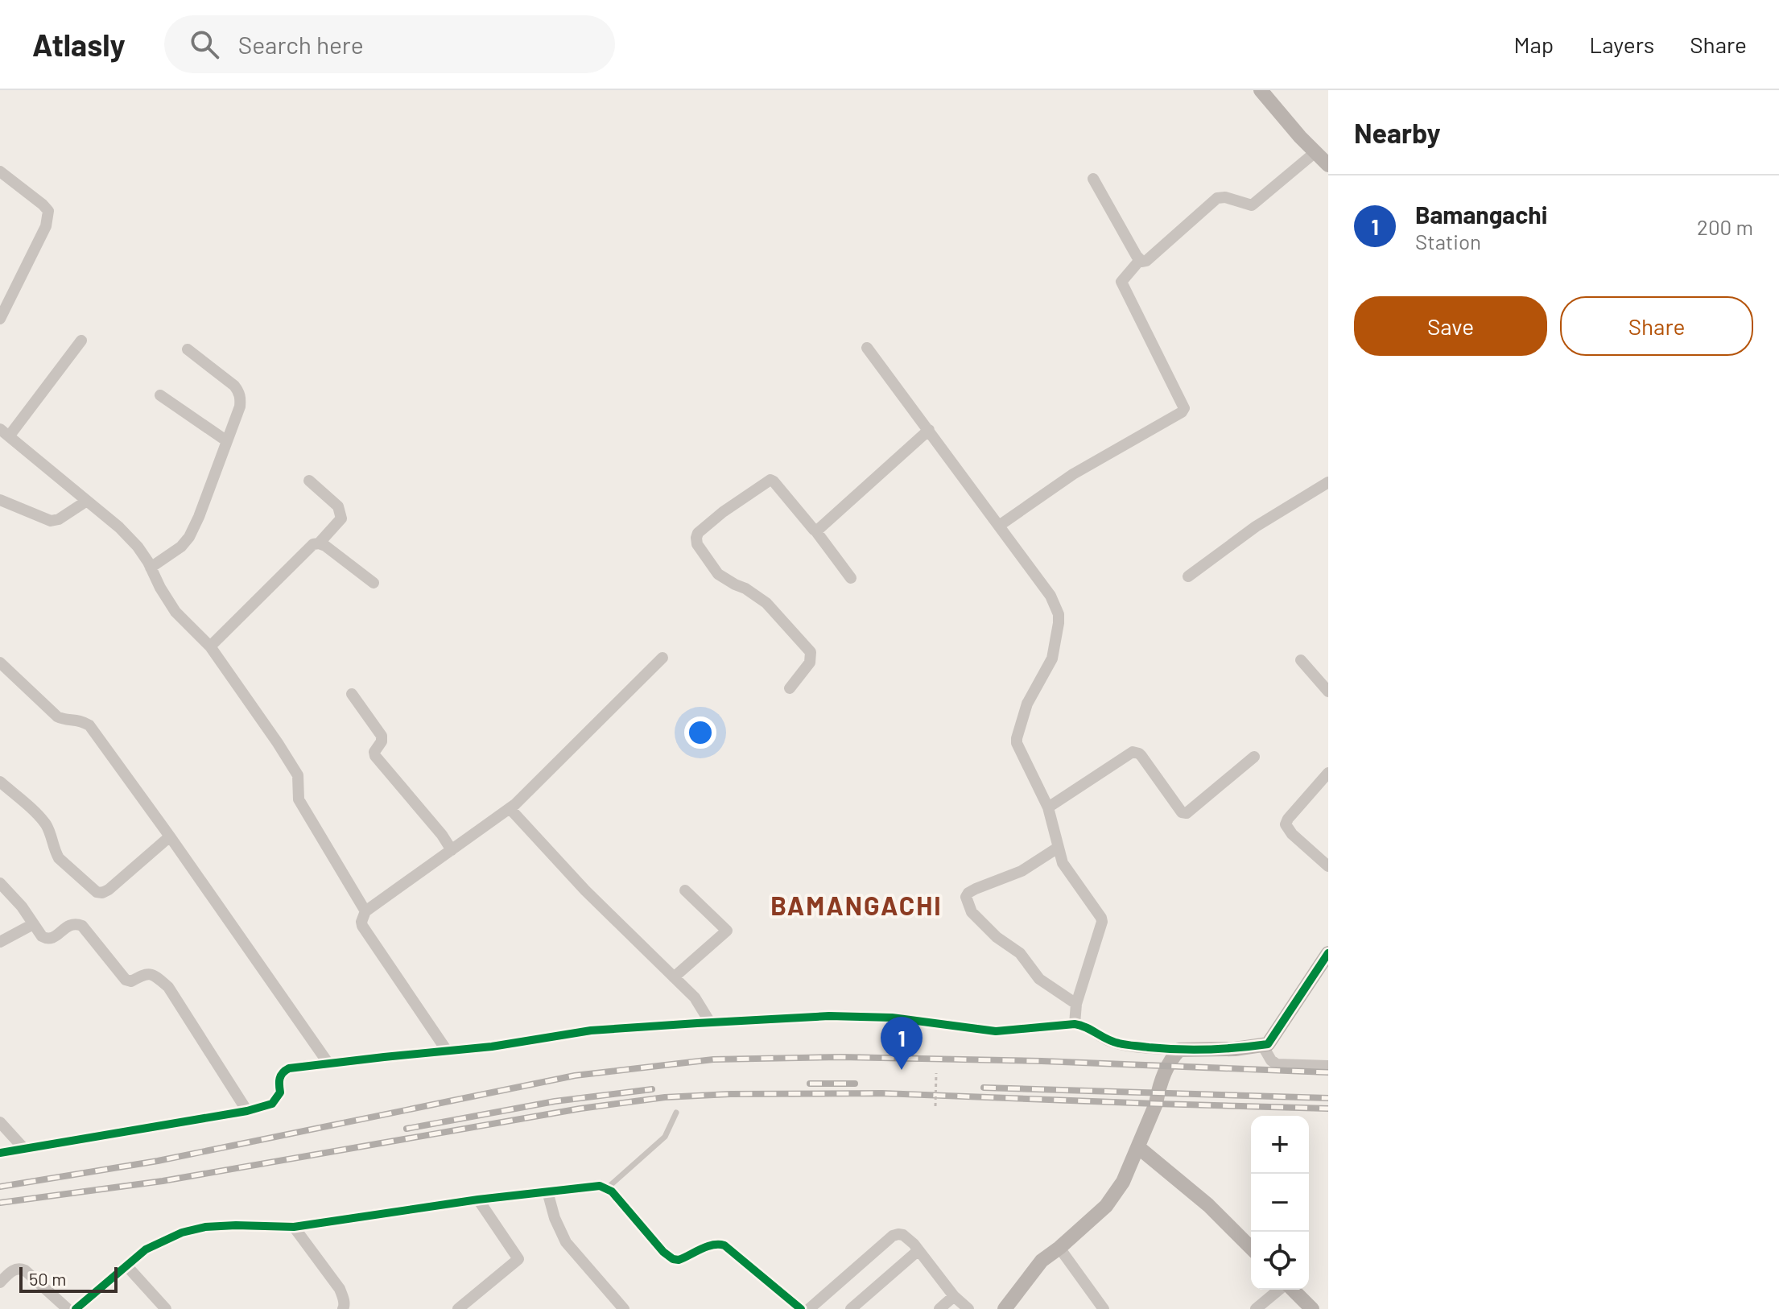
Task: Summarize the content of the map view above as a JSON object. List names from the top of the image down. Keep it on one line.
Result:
{"districts":["BAMANGACHI"],"scale_bar":"50 m","page":{"header":"Atlasly","search":"Search here","nav":["Map","Layers","Share"],"heading":"Nearby","list":[{"mark":"1","name":"Bamangachi","note":"Station","value":"200 m"}],"buttons":["Save","Share"],"pins":"1","map_buttons":["+","−"],"scale":"50 m"}}
